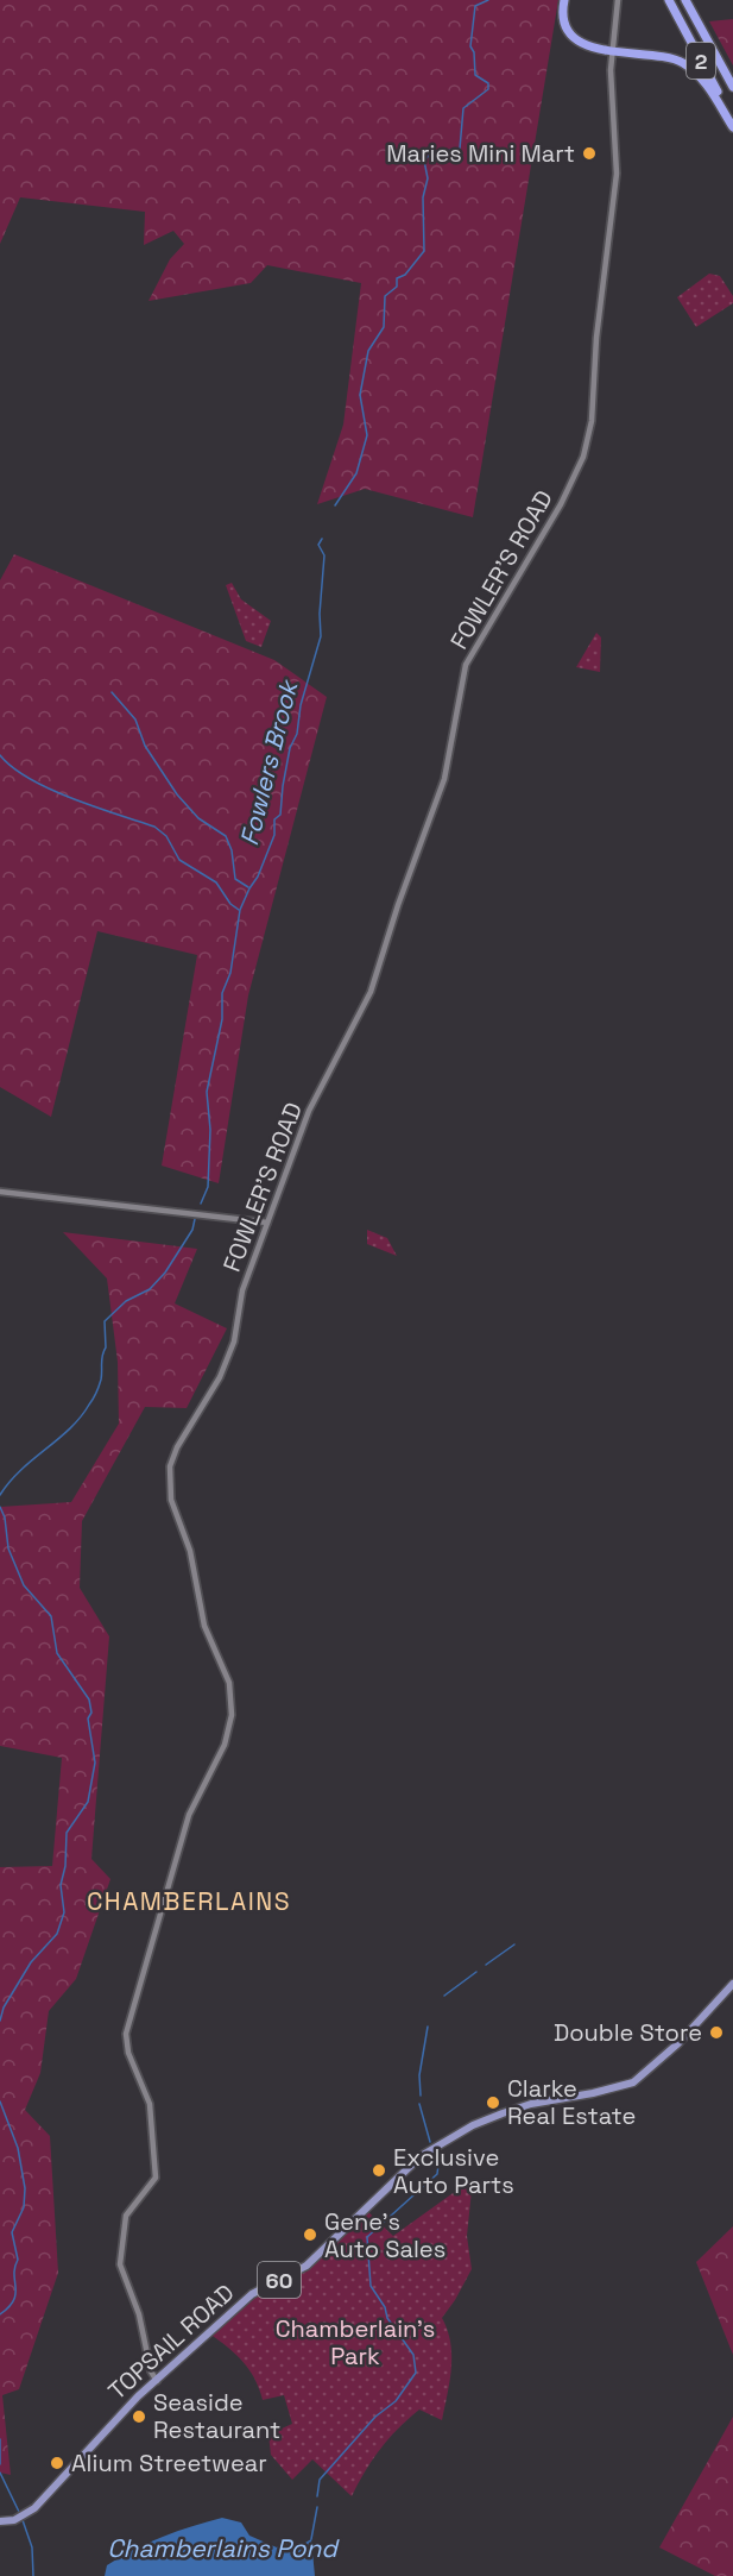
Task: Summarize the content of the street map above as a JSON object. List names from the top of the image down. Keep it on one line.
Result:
{"streets":{"highway":["2"],"main road":["60","TOPSAIL ROAD"],"street":["FOWLER'S ROAD"]},"crossings":[["FOWLER'S ROAD","TOPSAIL ROAD"]],"districts":["CHAMBERLAINS"],"water":["Fowlers Brook","Chamberlains Pond"],"parks":["Chamberlain's Park"],"places":["Maries Mini Mart","Double Store","Clarke Real Estate","Exclusive Auto Parts","Gene's Auto Sales","Seaside Restaurant","Alium Streetwear"]}
